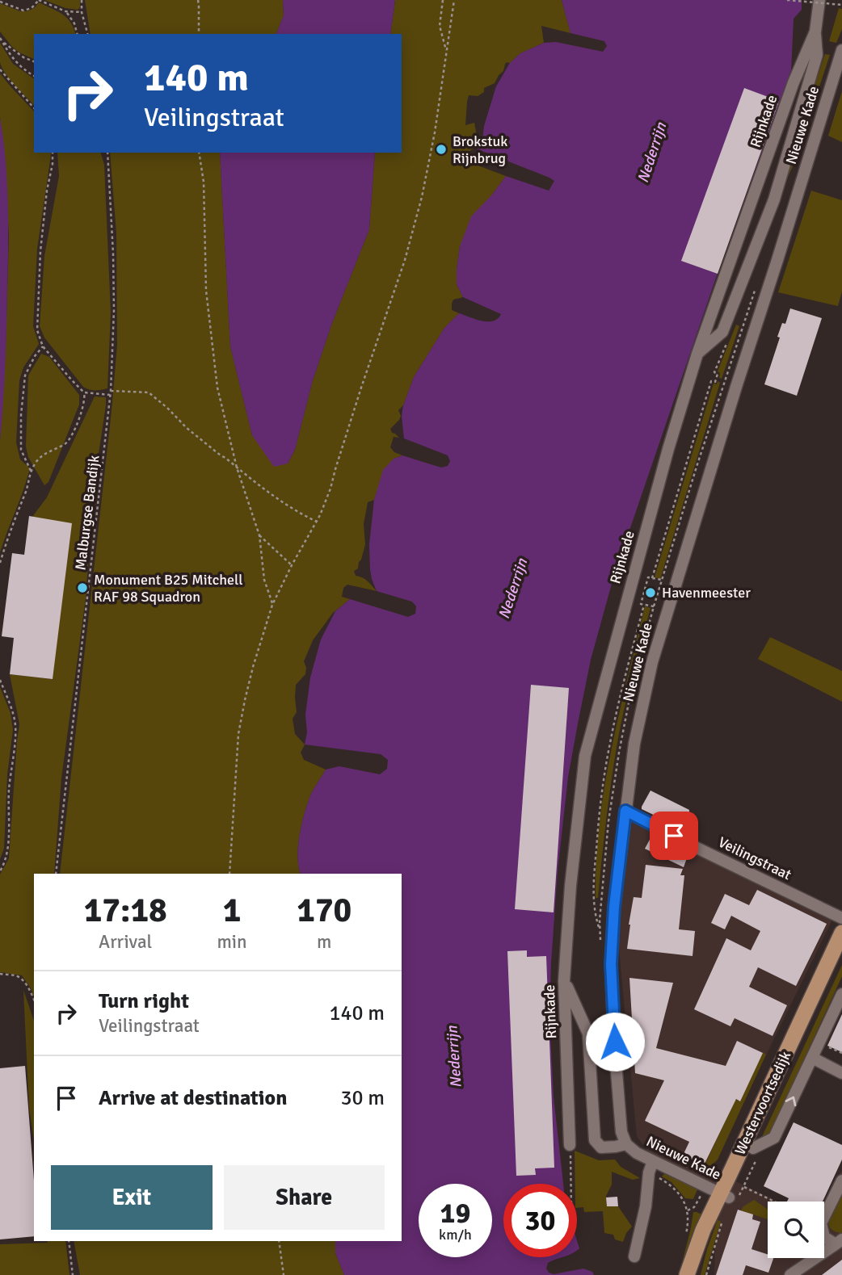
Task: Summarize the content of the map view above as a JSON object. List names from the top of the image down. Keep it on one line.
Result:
{"streets":{"main road":["Westervoortsedijk"],"street":["Rijnkade","Nieuwe Kade","Veilingstraat"],"path":["Malburgse Bandijk"]},"crossings":[["Rijnkade","Nieuwe Kade"],["Nieuwe Kade","Veilingstraat"],["Nieuwe Kade","Westervoortsedijk"]],"water":["Nederrijn"],"places":["Brokstuk Rijnbrug","Monument B25 Mitchell RAF 98 Squadron","Havenmeester"],"page":{"turn":["140 m","Veilingstraat"],"eta":["17:18","Arrival","1","min","170","m"],"list":[{"name":"Turn right","note":"Veilingstraat","value":"140 m"},{"name":"Arrive at destination","value":"30 m"}],"buttons":["Exit","Share"],"speed":"19 km/h","limit":"30"}}
